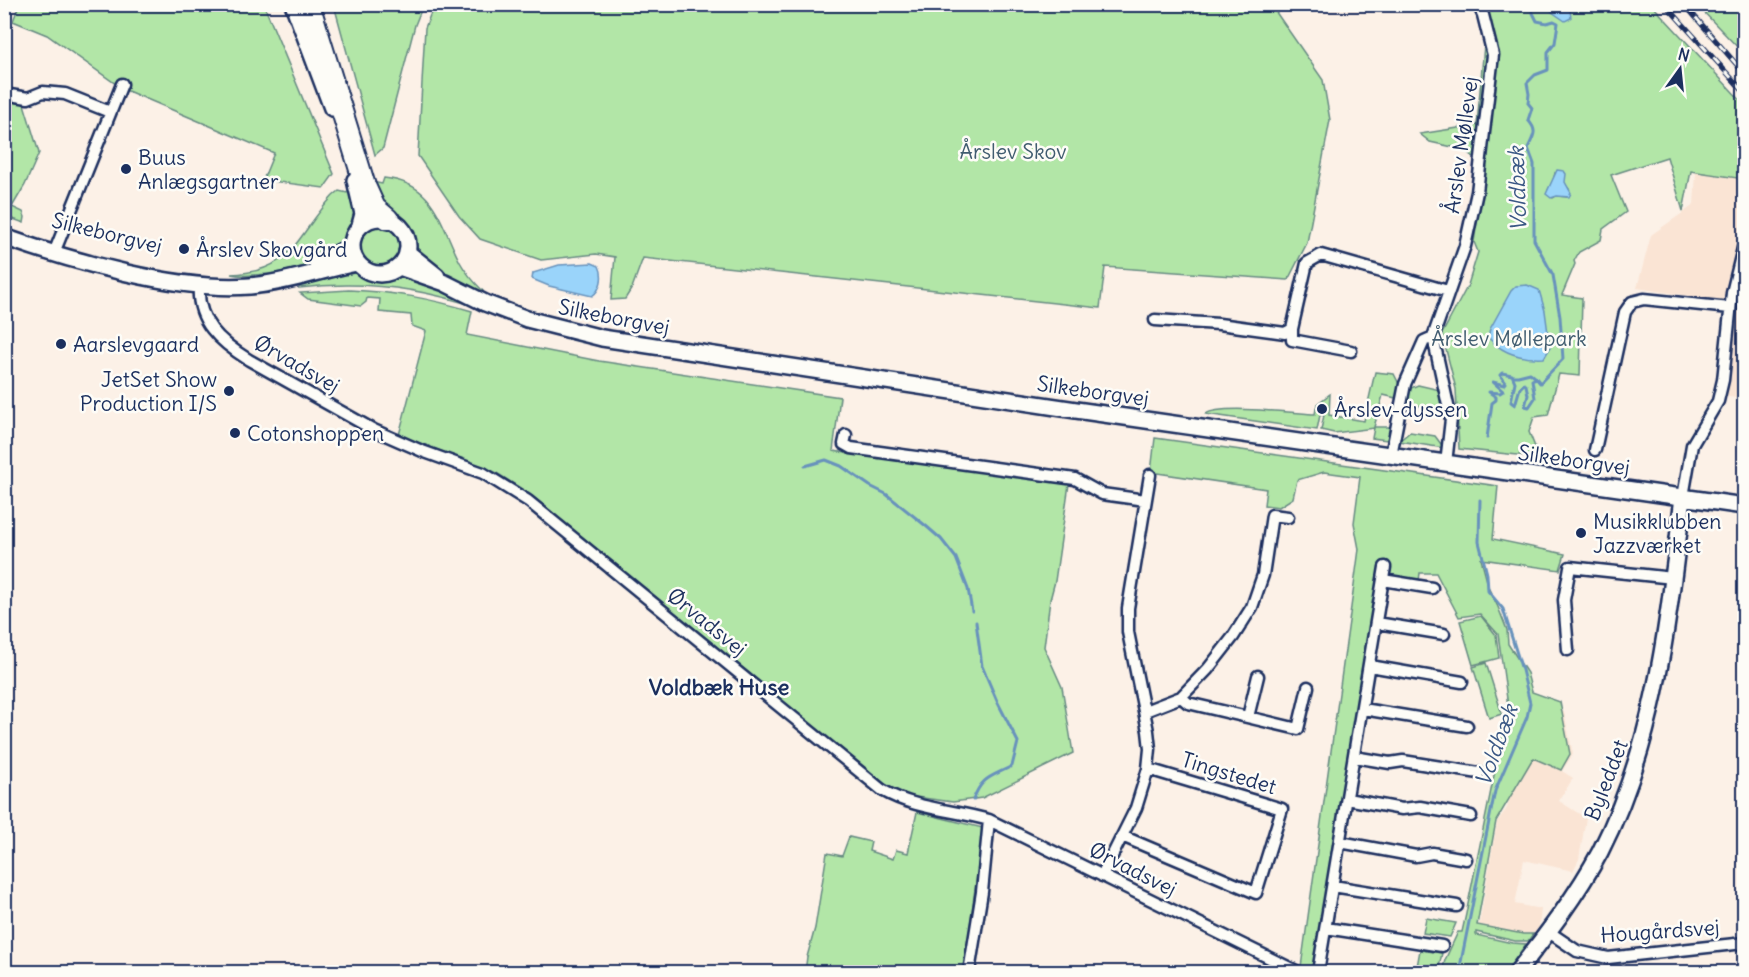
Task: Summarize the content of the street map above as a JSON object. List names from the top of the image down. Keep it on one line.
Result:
{"streets":{"main road":["Silkeborgvej","Byleddet"],"street":["Årslev Møllevej","Ørvadsvej","Tingstedet","Hougårdsvej"]},"crossings":[["Årslev Møllevej","Silkeborgvej"],["Silkeborgvej","Ørvadsvej"],["Silkeborgvej","Byleddet"],["Ørvadsvej","Tingstedet"],["Byleddet","Hougårdsvej"]],"districts":["Voldbæk Huse"],"water":["Voldbæk"],"parks":["Årslev Skov","Årslev Møllepark"],"places":["Buus Anlægsgartner","Årslev Skovgård","Aarslevgaard","JetSet Show Production I/S","Årslev-dyssen","Cotonshoppen","Musikklubben Jazzværket"],"north":"top"}
